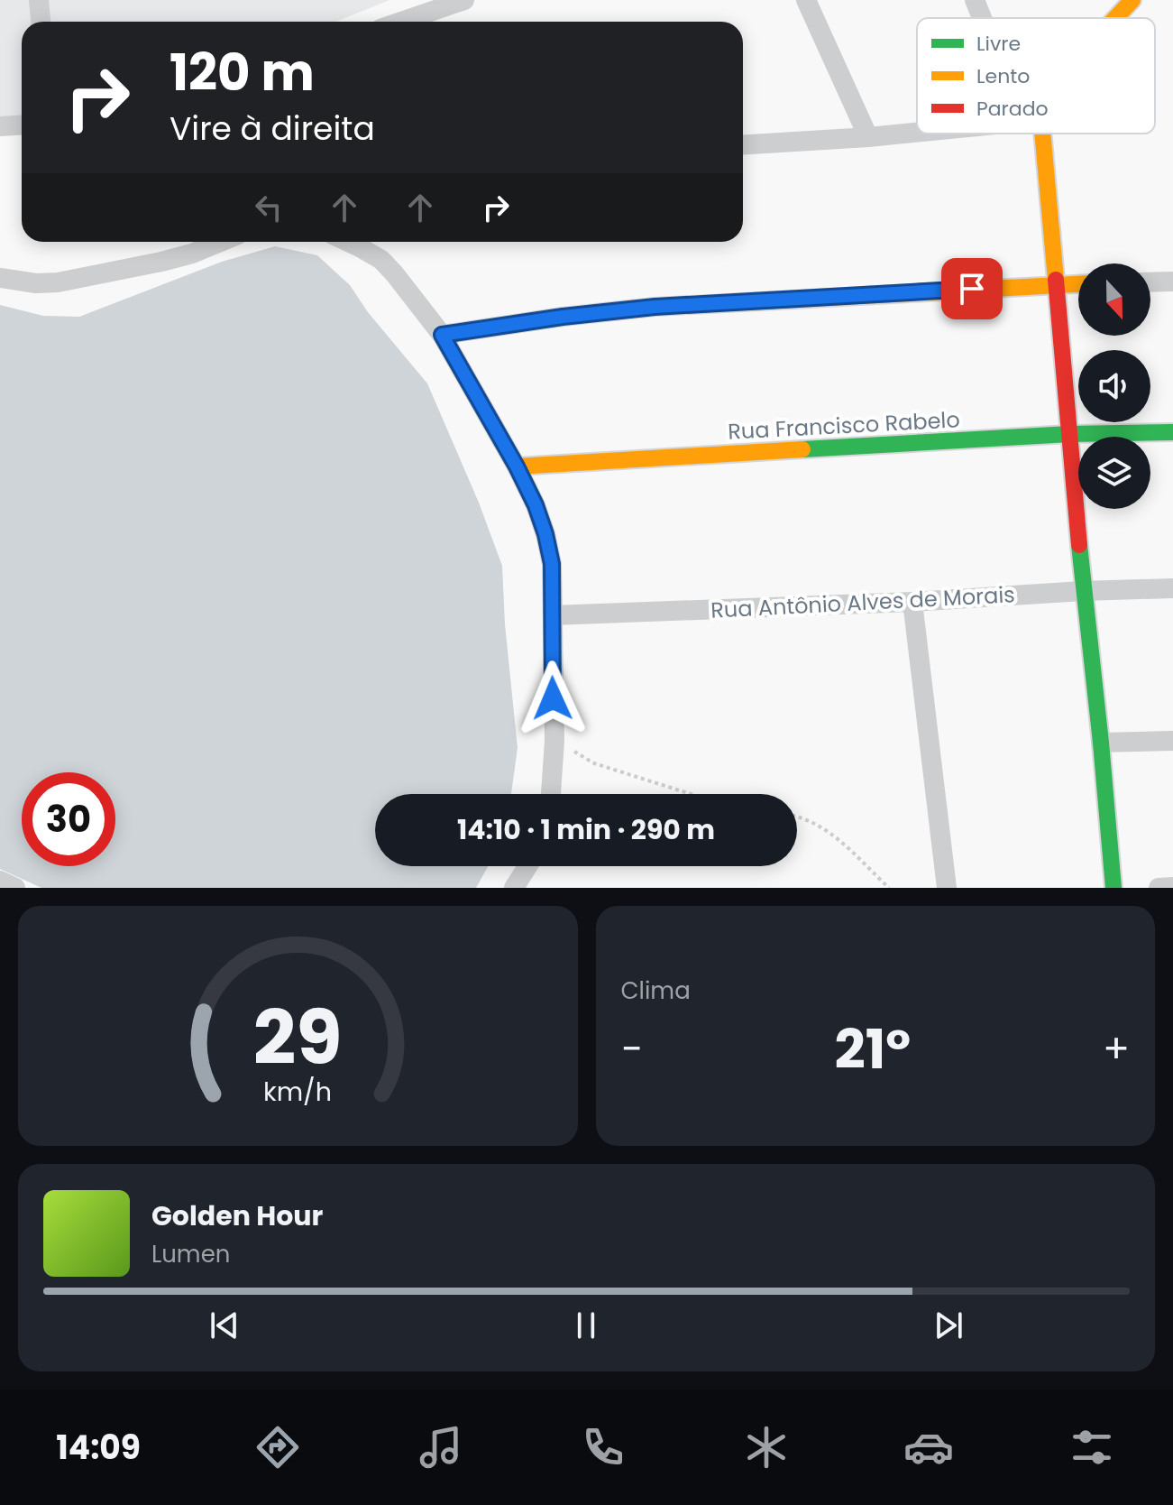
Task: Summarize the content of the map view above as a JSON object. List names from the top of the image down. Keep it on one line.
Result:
{"streets":{"street":["Rua Francisco Rabelo","Rua Antônio Alves de Morais"]},"legend":["Livre","Lento","Parado"],"north":"bottom","page":{"turn":["120 m","Vire à direita"],"limit":"30","trip":"14:10 · 1 min · 290 m","tile":"Clima","heat":["−","21°","+"],"song":["Golden Hour","Lumen"],"tabs":"14:09","gauge":["29","km/h"]}}
